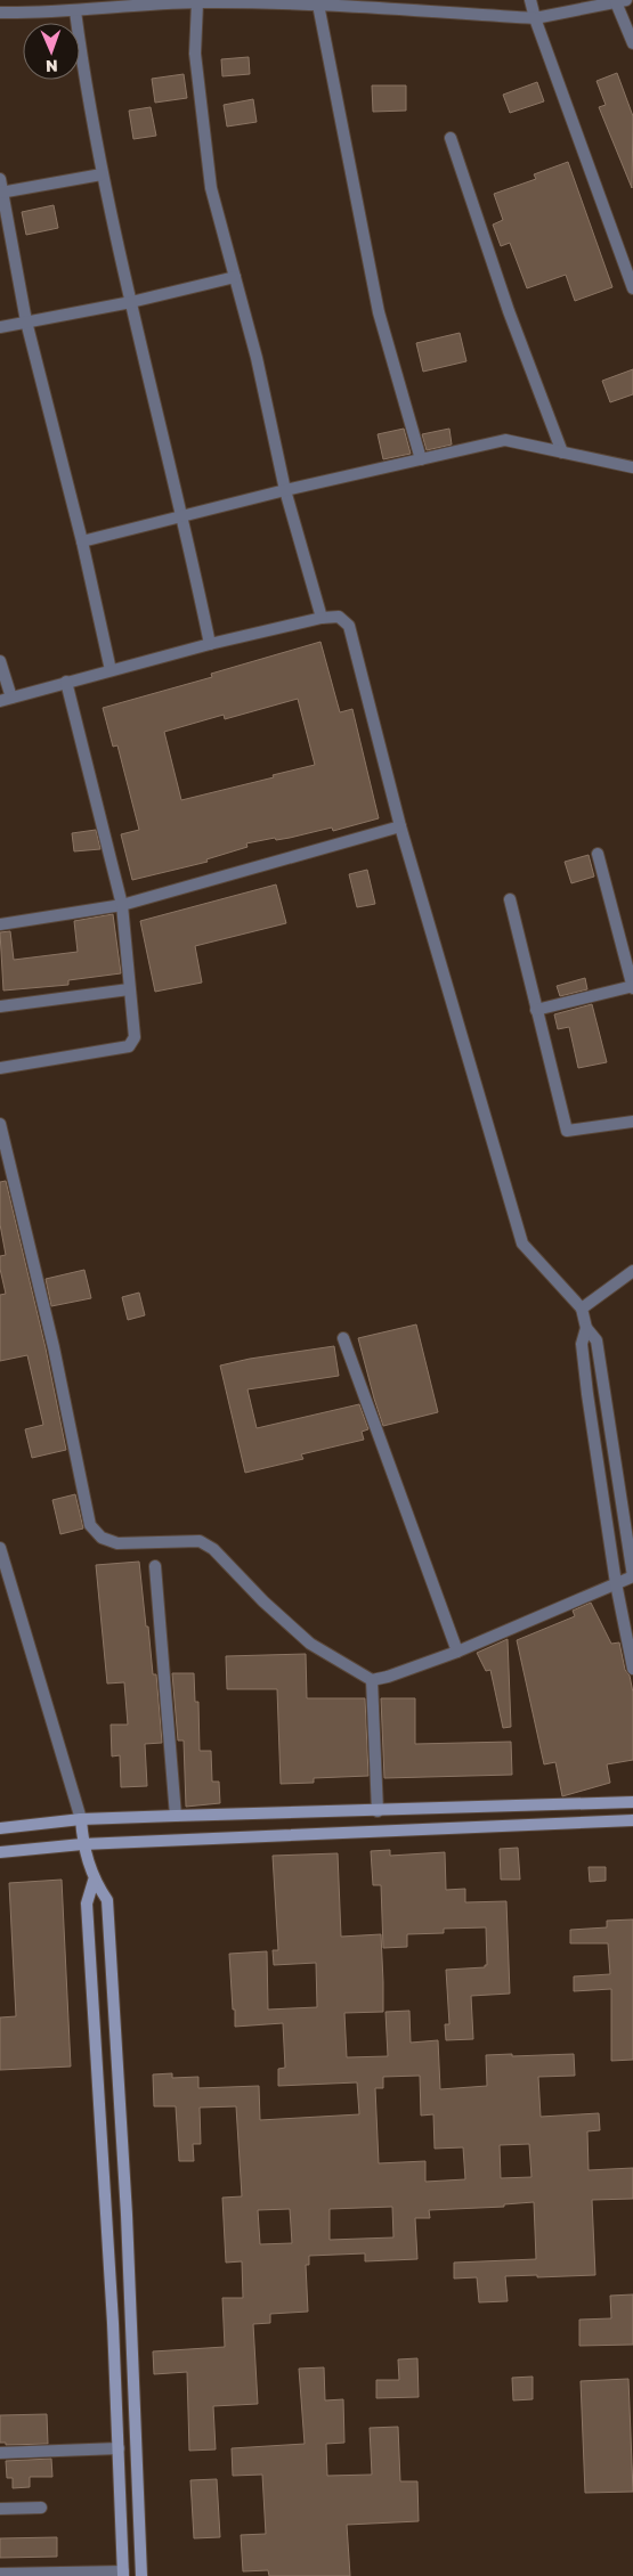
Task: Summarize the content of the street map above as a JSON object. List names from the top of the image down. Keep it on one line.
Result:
{"north":"bottom"}
